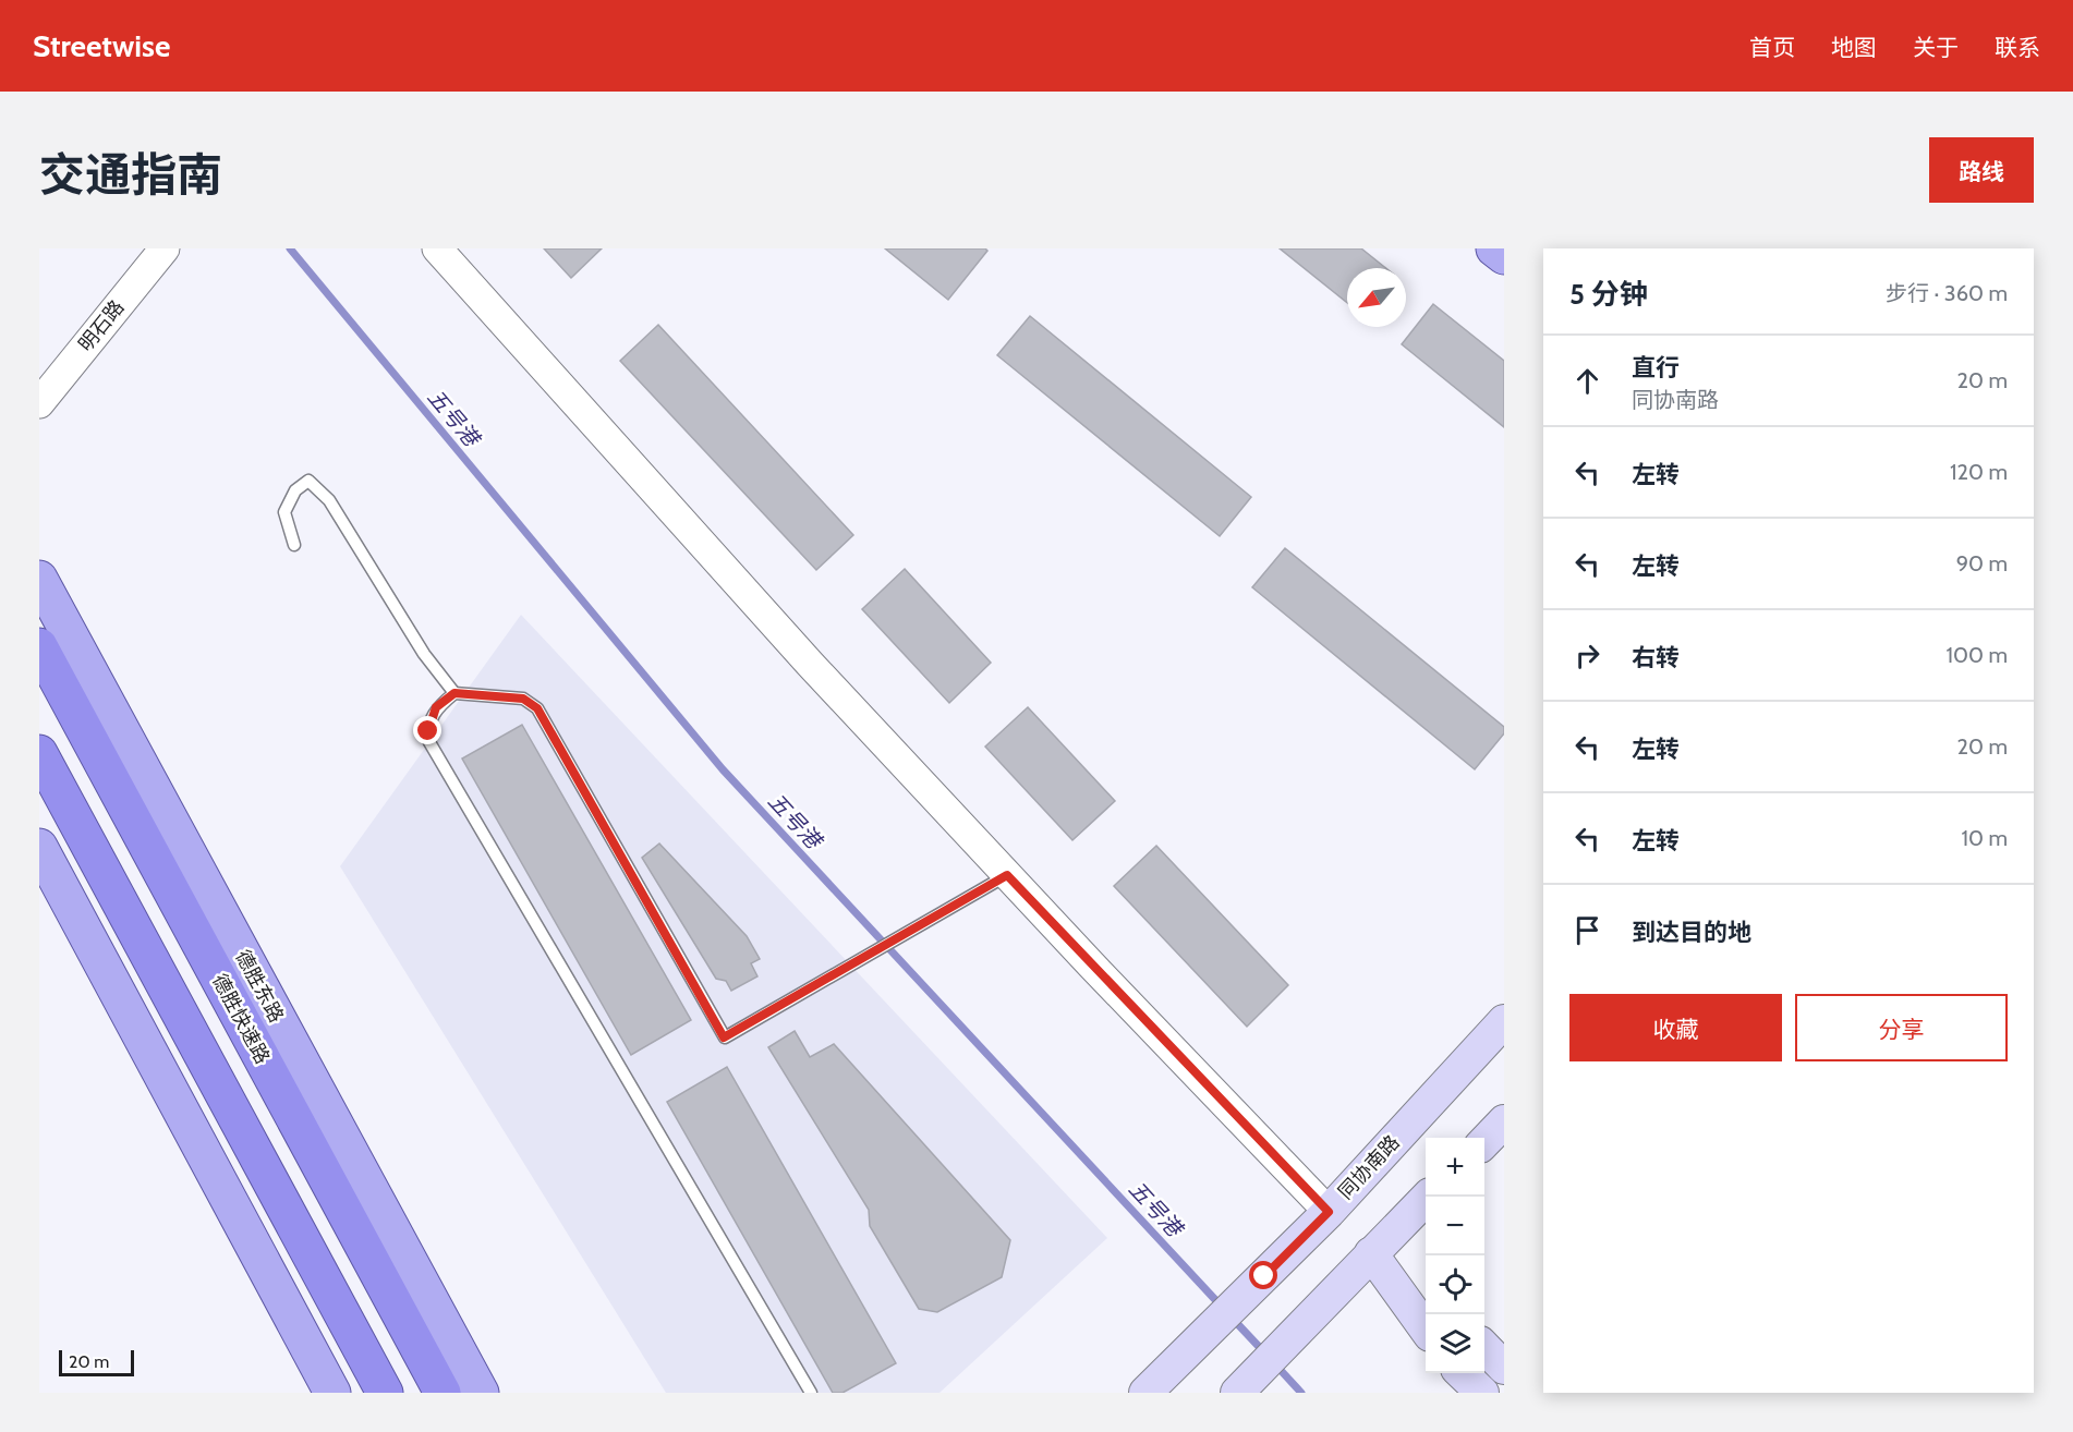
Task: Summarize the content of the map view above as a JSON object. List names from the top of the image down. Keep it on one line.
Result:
{"streets":{"highway":["德胜快速路"],"main road":["德胜东路","同协南路"],"street":["明石路"]},"water":["五号港"],"scale_bar":"20 m","north":"bottom left","page":{"header":"Streetwise","nav":["首页","地图","关于","联系"],"title":"交通指南","buttons":["路线",["收藏","分享"]],"heading":["5 分钟","步行 · 360 m"],"list":[["直行","同协南路","20 m"],["左转","120 m"],["左转","90 m"],["右转","100 m"],["左转","20 m"],["左转","10 m"],"到达目的地"],"map_buttons":["+","−"],"scale":"20 m"}}
